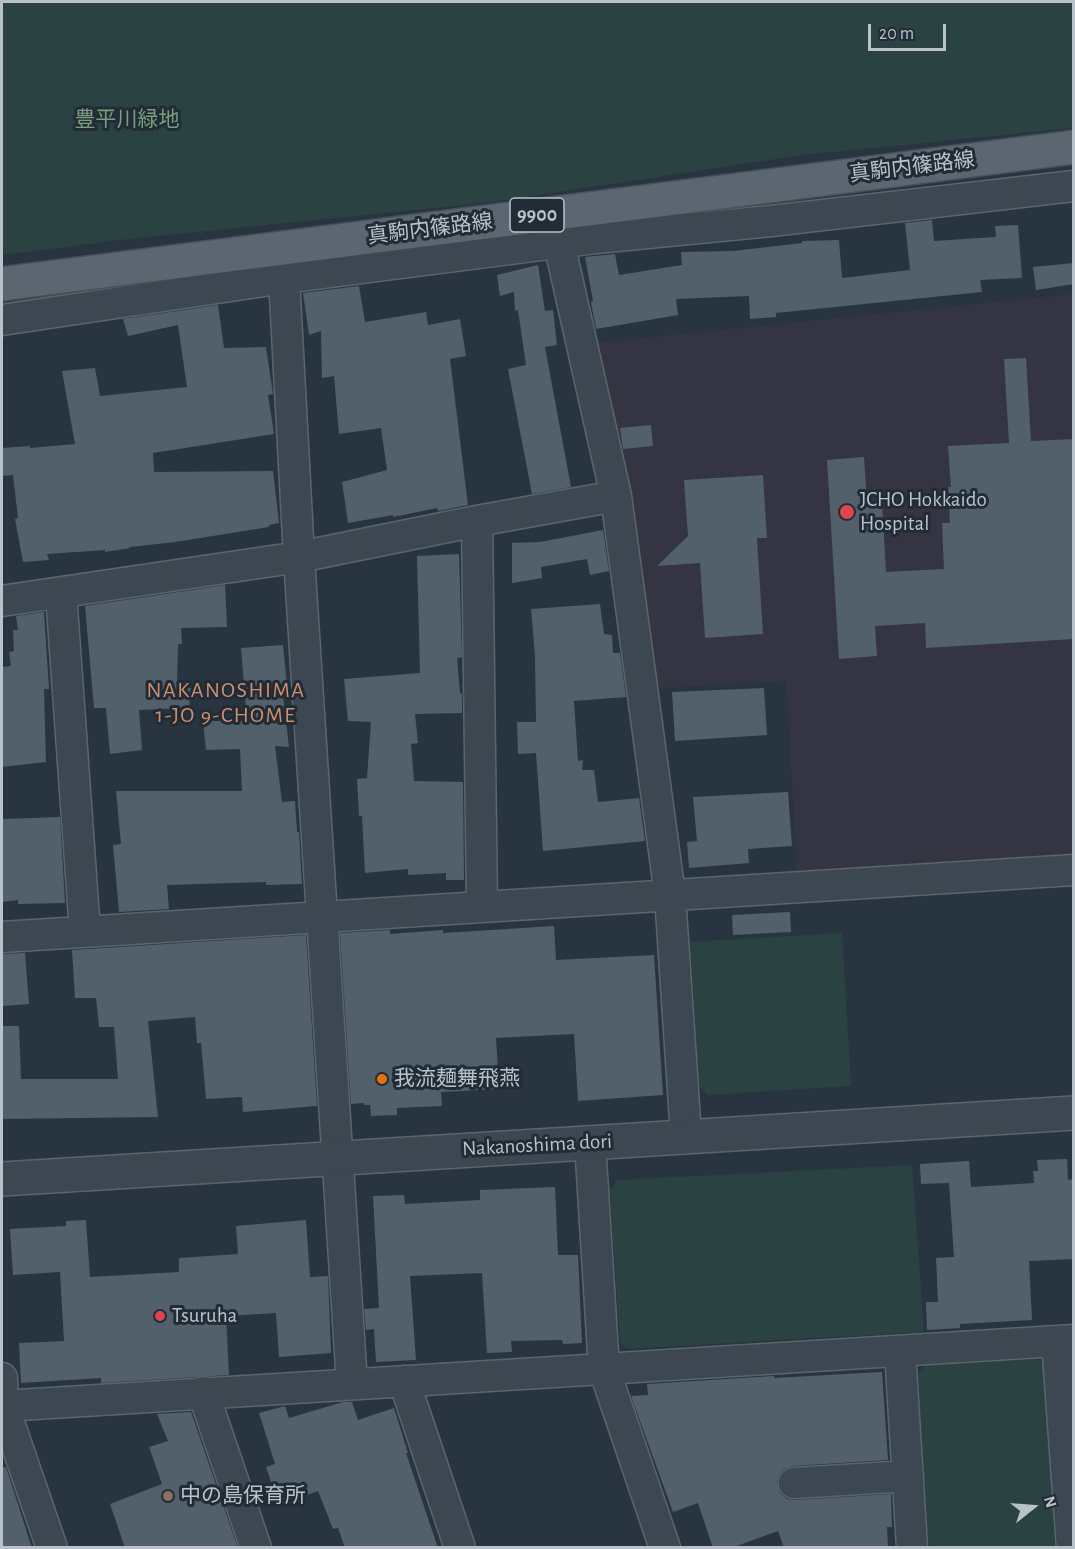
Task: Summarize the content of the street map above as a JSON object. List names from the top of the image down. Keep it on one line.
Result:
{"streets":{"main road":["真駒内篠路線","9900"],"street":["Nakanoshima dori"]},"districts":["NAKANOSHIMA 1-JO 9-CHOME"],"parks":["豊平川緑地"],"places":["JCHO Hokkaido Hospital","我流麺舞飛燕","Tsuruha","中の島保育所"],"scale_bar":"20 m","north":"right"}
